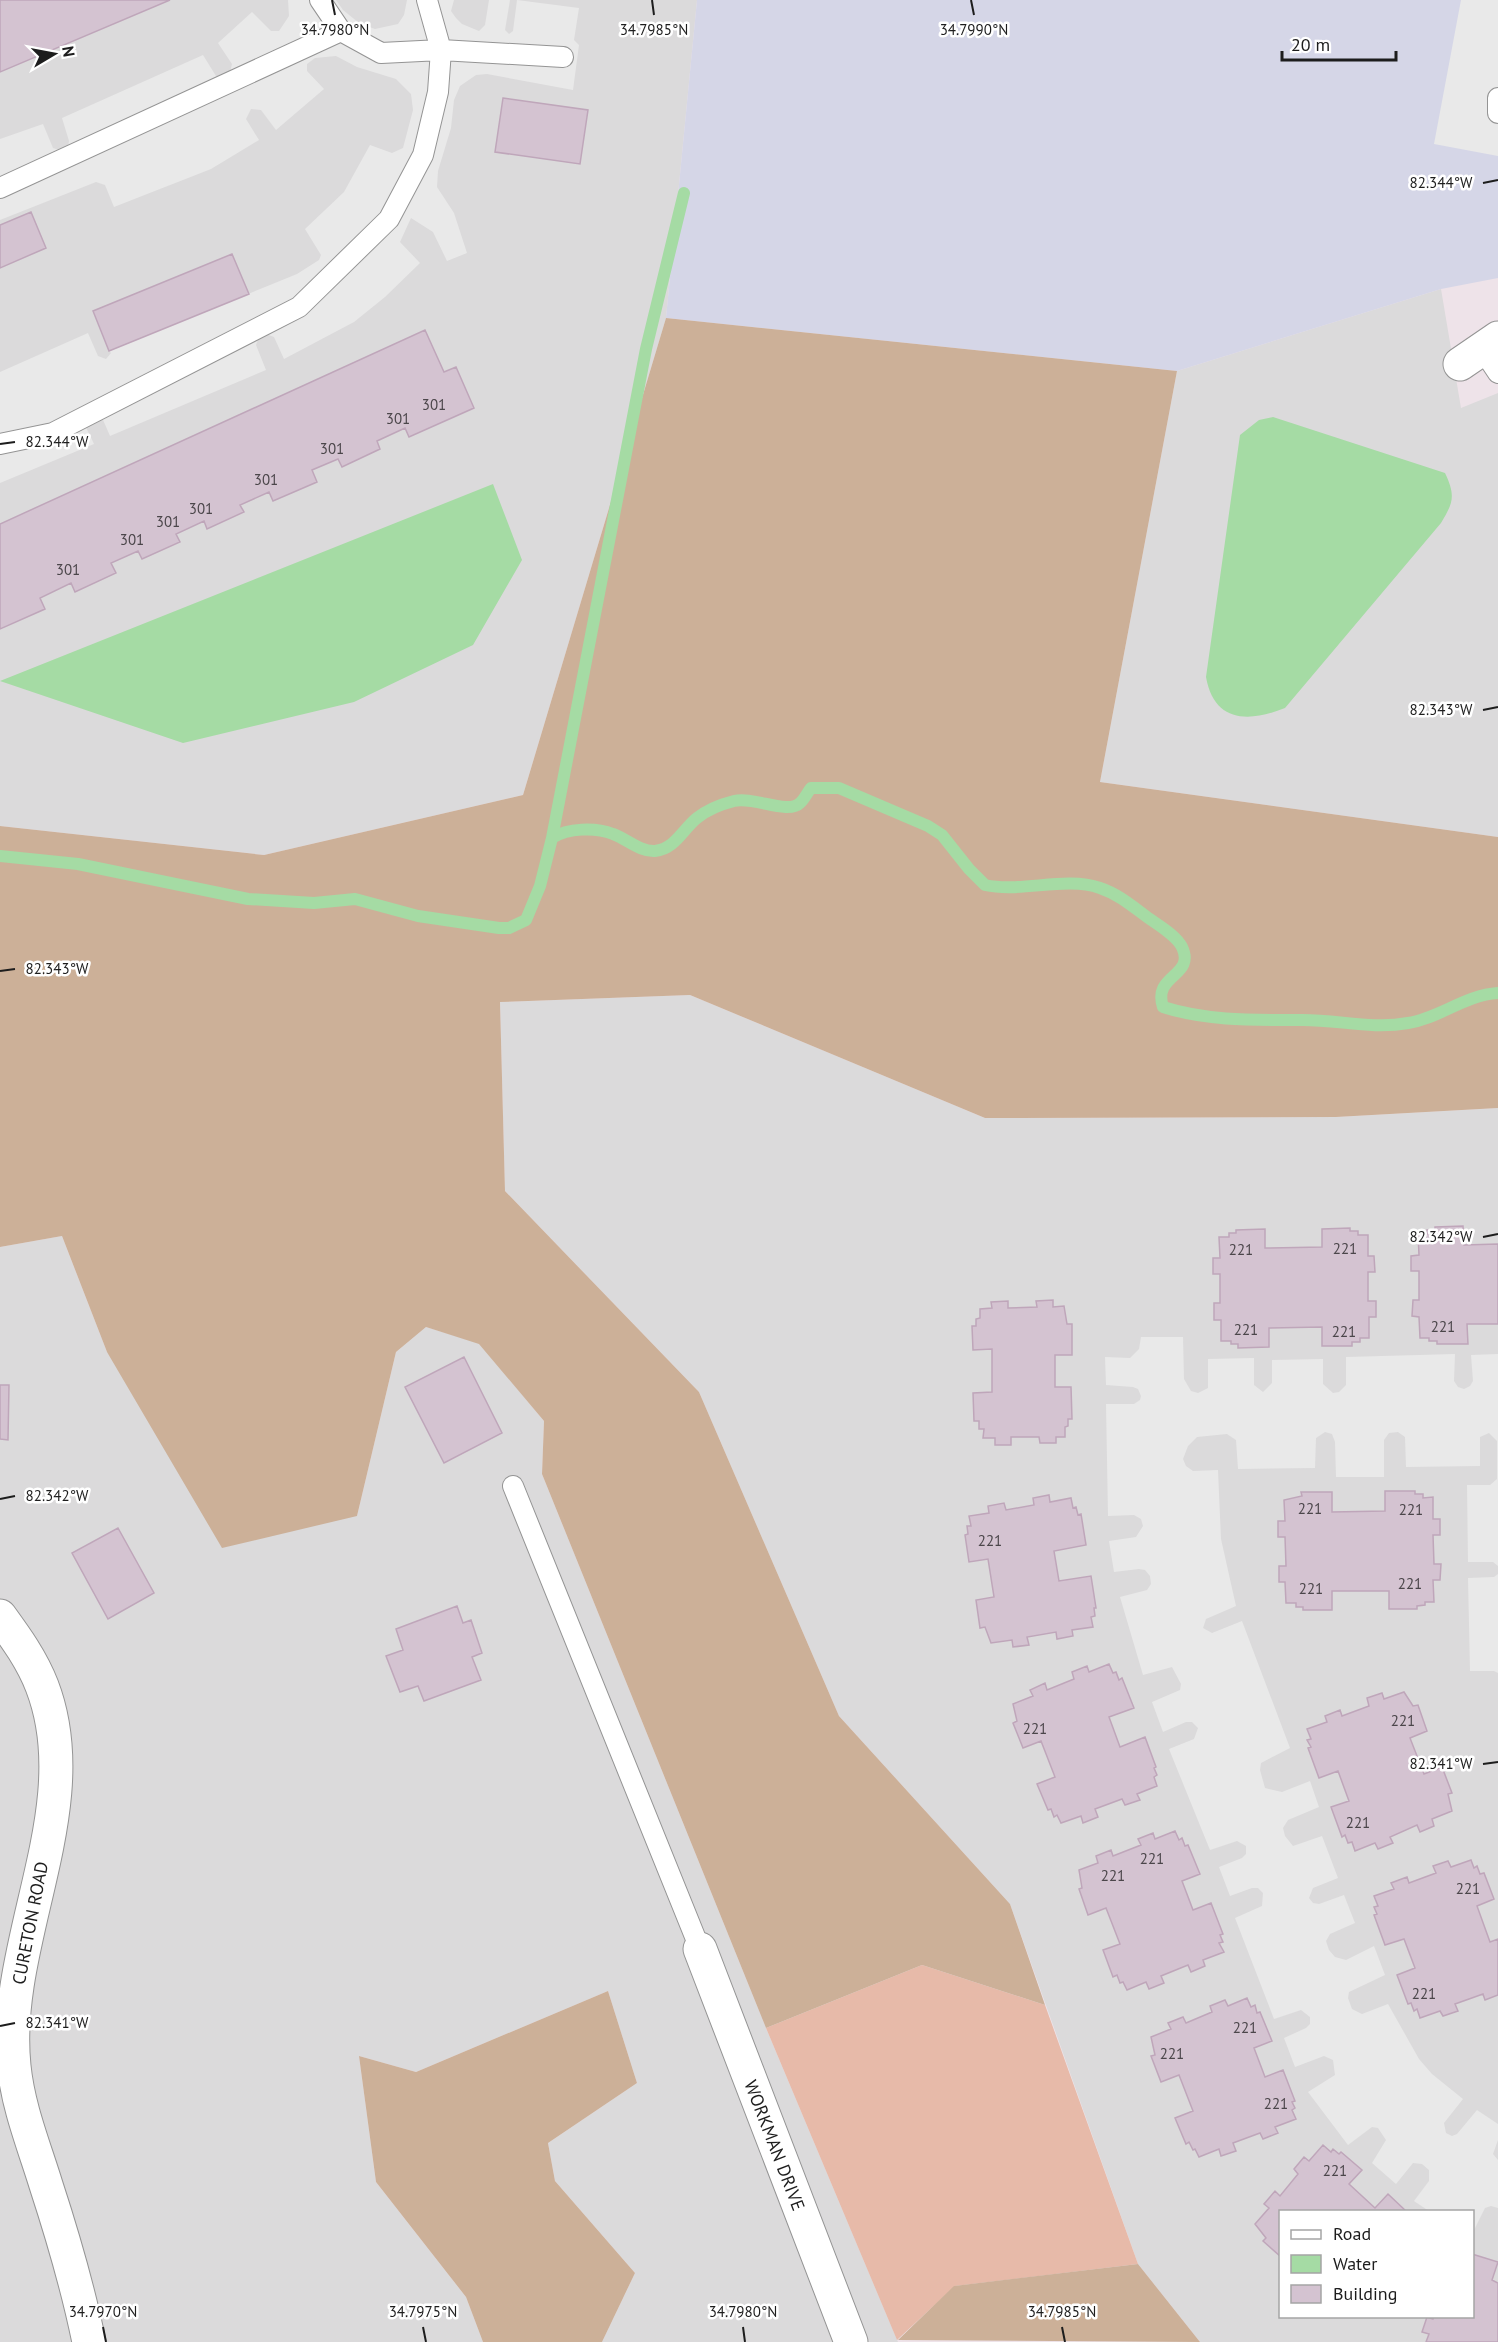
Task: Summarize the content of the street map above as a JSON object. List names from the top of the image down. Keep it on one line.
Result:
{"streets":{"street":["CURETON ROAD","WORKMAN DRIVE"]},"house_numbers":["301","301","301","301","301","301","301","301","221","221","221","221","221","221","221","221","221","221","221","221","221","221","221","221","221","221","221","221","221"],"legend":["Road","Water","Building"],"scale_bar":"20 m","north":"right","coordinates":["34.7980°N","34.7985°N","34.7990°N","82.344°W","82.343°W","82.342°W","82.341°W","34.7970°N","34.7975°N"]}
